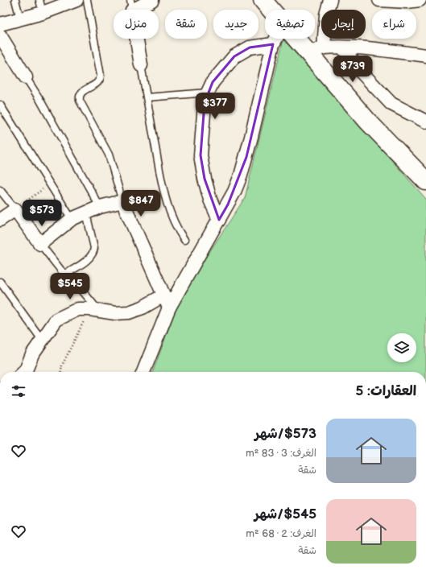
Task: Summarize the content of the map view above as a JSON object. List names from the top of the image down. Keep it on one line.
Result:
{"page":{"chip":["شراء","إيجار","تصفية","جديد","شقة","منزل"],"price":["$739","$377","$847","$573","$545"],"heading":"العقارات: 5","list":[{"name":"$573/شهر","note":"الغرف: 3 · 83 m² · شقة"},{"name":"$545/شهر","note":"الغرف: 2 · 68 m² · شقة"}]}}
